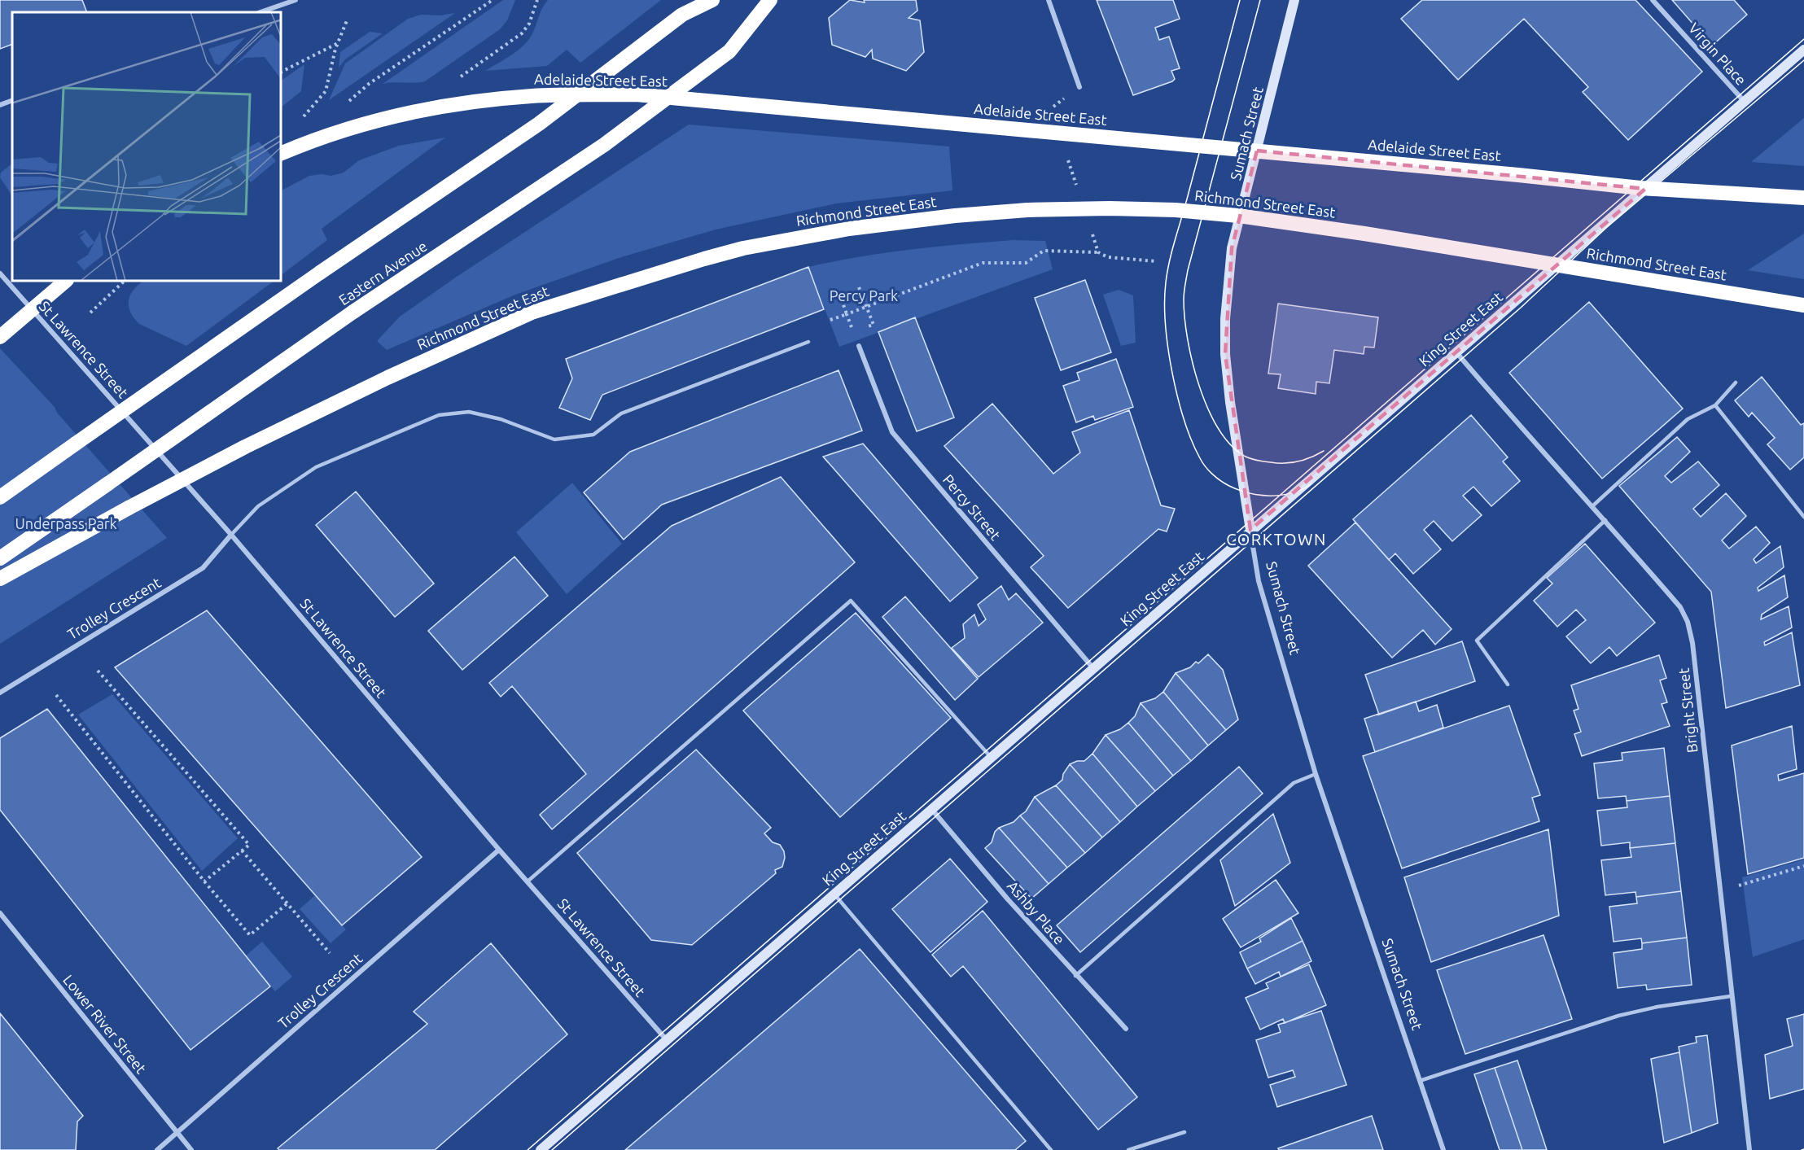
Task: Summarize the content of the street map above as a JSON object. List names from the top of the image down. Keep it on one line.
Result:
{"streets":{"highway":["Adelaide Street East","Richmond Street East","Eastern Avenue"],"main road":["Sumach Street","King Street East"],"street":["Virgin Place","St Lawrence Street","Percy Street","Trolley Crescent","Bright Street","Ashby Place","Lower River Street"]},"crossings":[["Virgin Place","King Street East"],["Sumach Street","King Street East"],["King Street East","St Lawrence Street"],["King Street East","Percy Street"],["King Street East","Bright Street"],["King Street East","Ashby Place"],["St Lawrence Street","Trolley Crescent"],["Trolley Crescent","Lower River Street"]],"districts":["CORKTOWN"],"parks":["Percy Park","Underpass Park"]}
